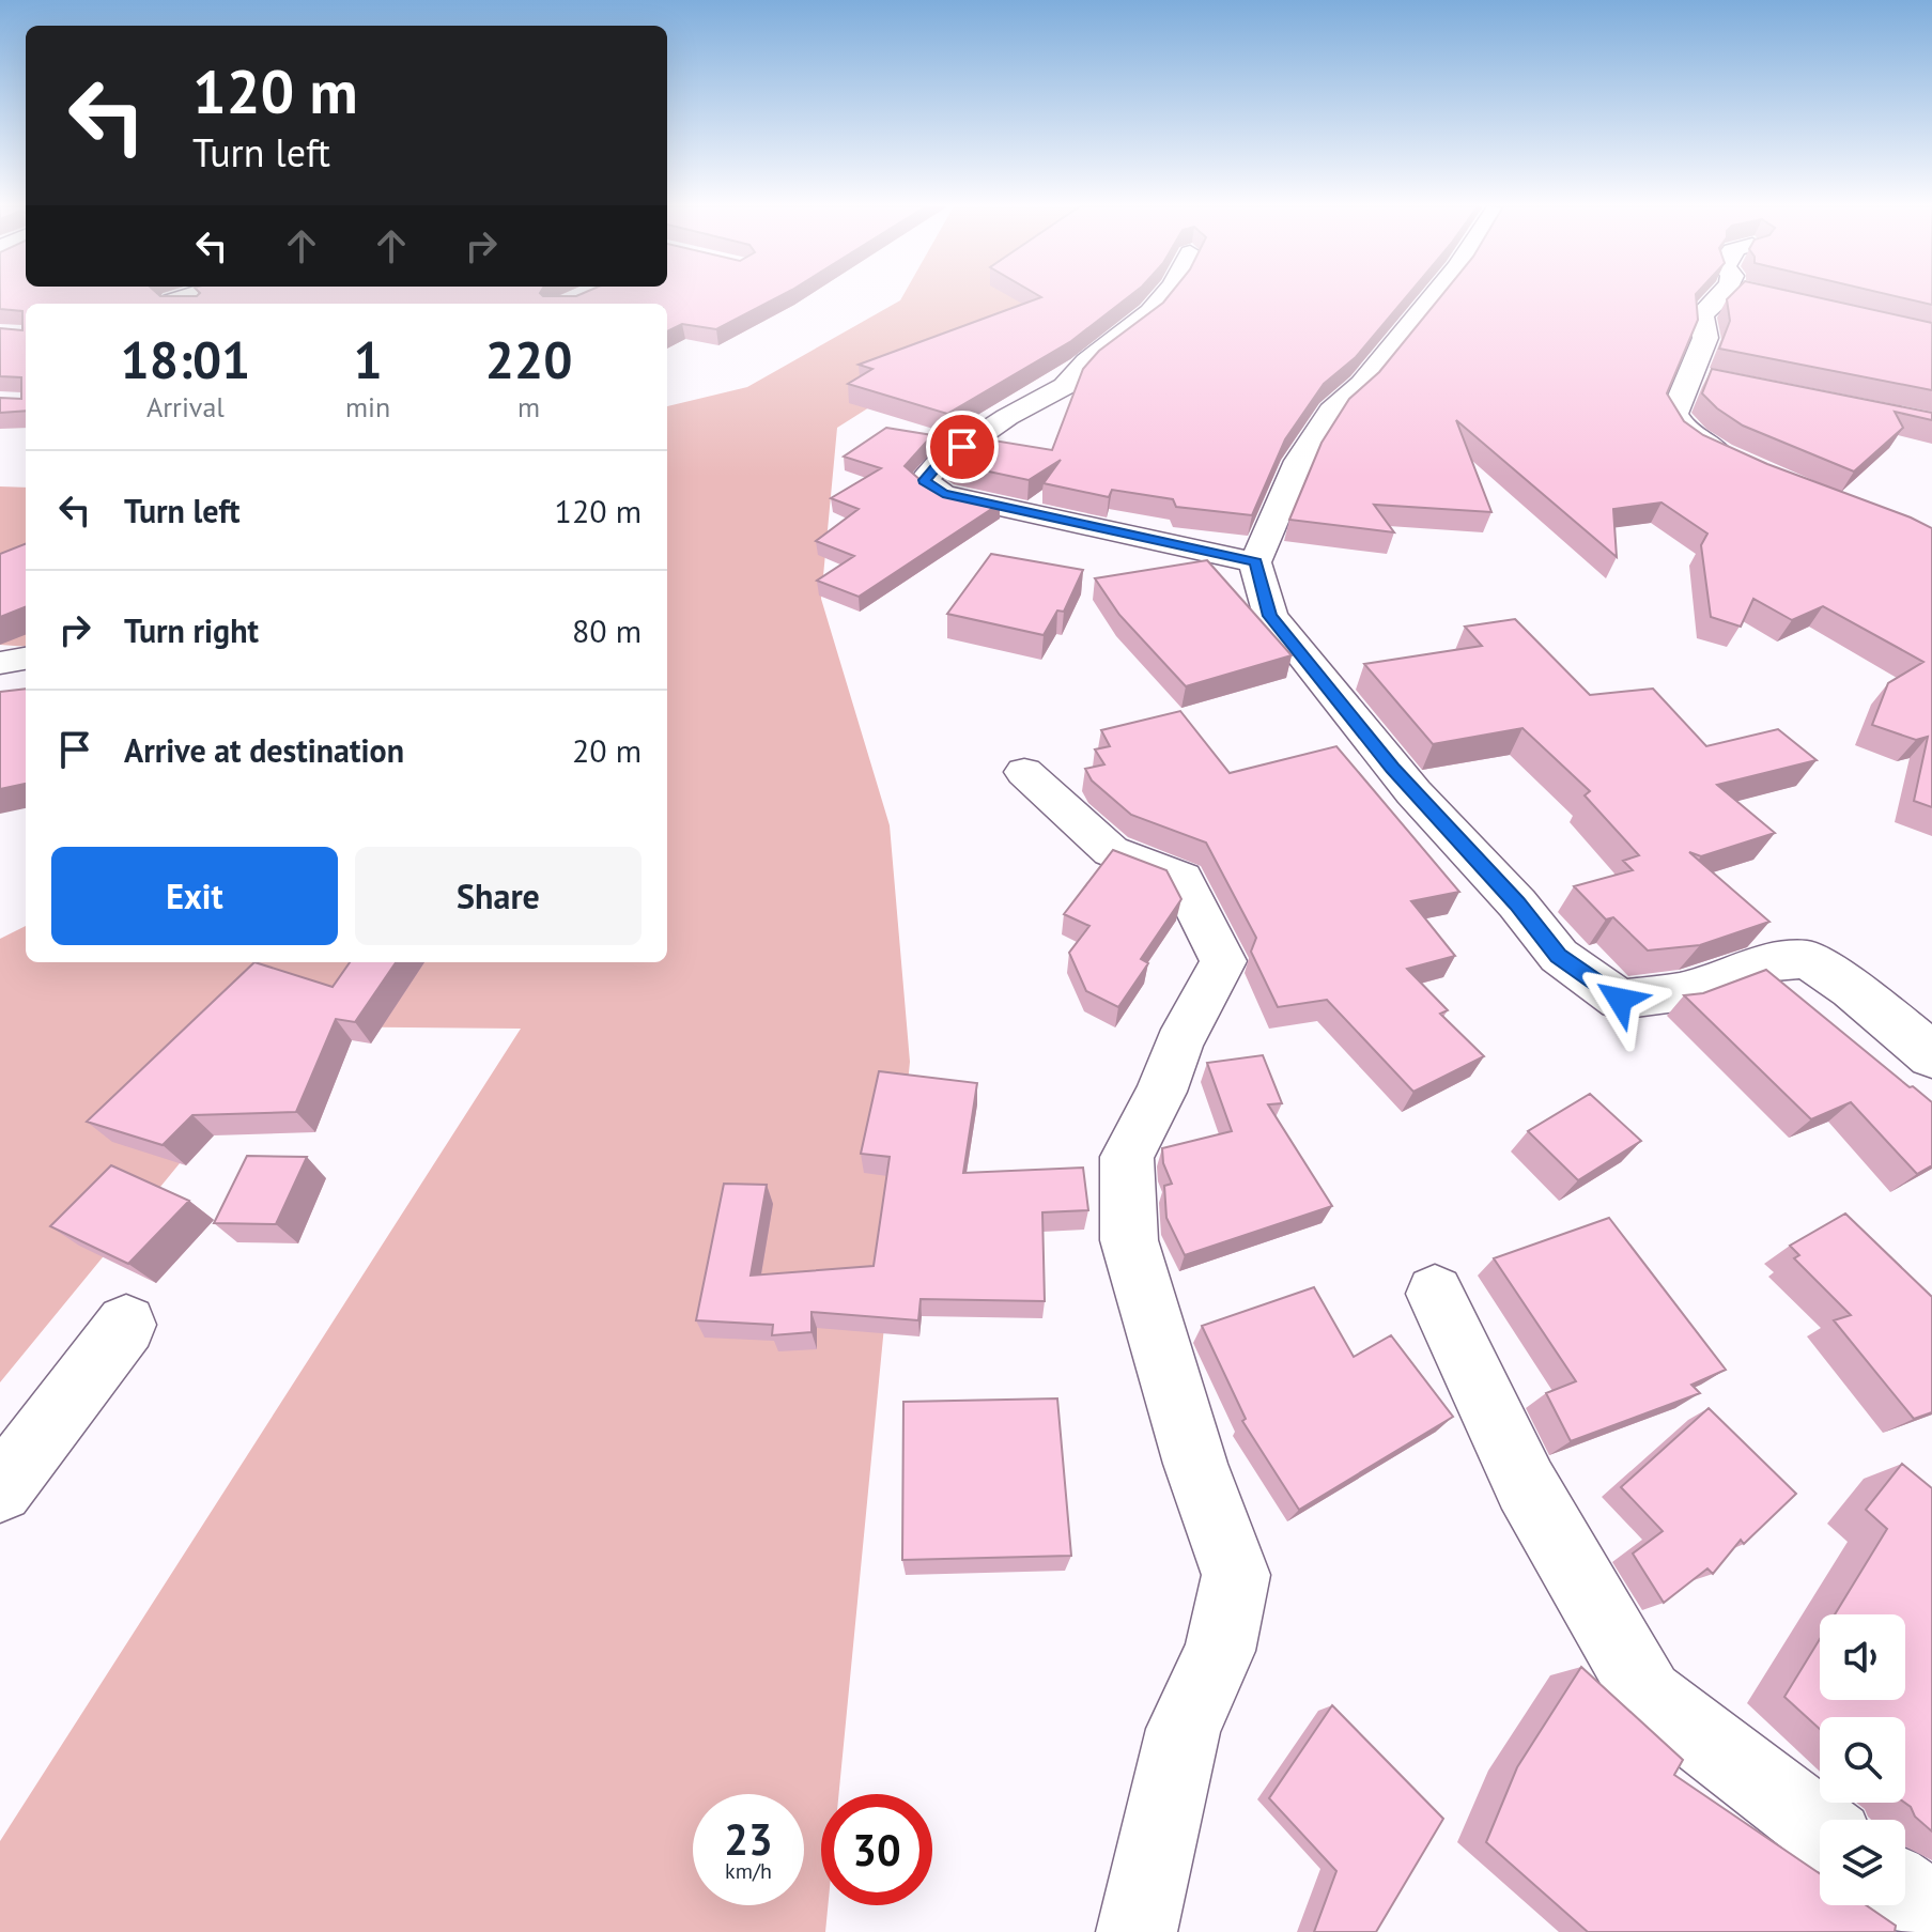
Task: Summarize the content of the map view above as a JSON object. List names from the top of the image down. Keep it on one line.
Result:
{"page":{"turn":["120 m","Turn left"],"eta":["18:01","Arrival","1","min","220","m"],"list":[{"name":"Turn left","value":"120 m"},{"name":"Turn right","value":"80 m"},{"name":"Arrive at destination","value":"20 m"}],"buttons":["Exit","Share"],"speed":"23 km/h","limit":"30"}}
